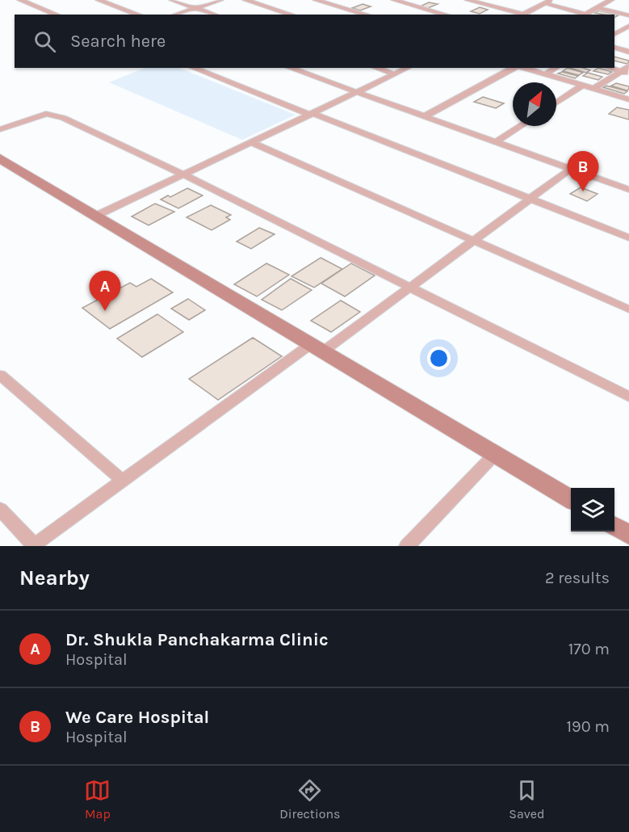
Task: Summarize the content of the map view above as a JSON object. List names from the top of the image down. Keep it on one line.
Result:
{"north":"top right","page":{"search":"Search here","pins":["B","A"],"heading":["Nearby","2 results"],"list":[{"mark":"A","name":"Dr. Shukla Panchakarma Clinic","note":"Hospital","value":"170 m"},{"mark":"B","name":"We Care Hospital","note":"Hospital","value":"190 m"}],"nav":["Map","Directions","Saved"]}}
